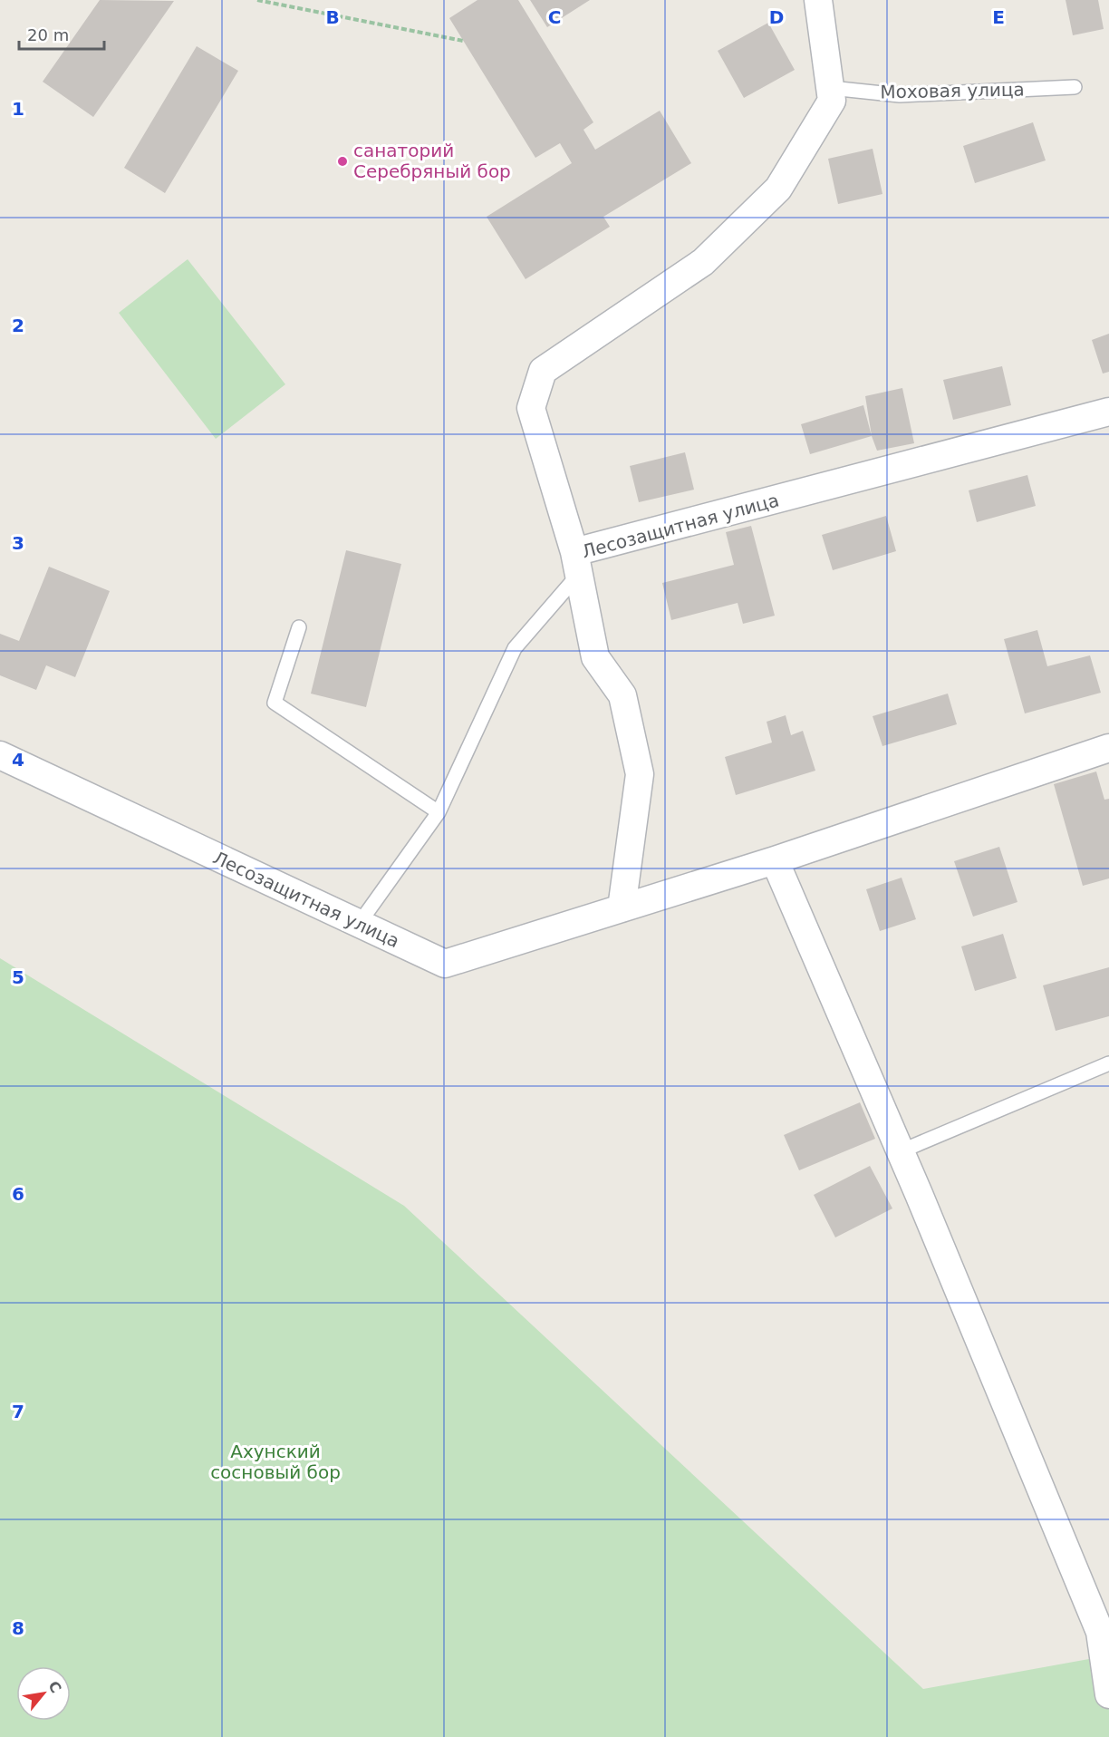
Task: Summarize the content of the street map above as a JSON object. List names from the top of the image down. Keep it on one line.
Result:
{"streets":{"street":["Лесозащитная улица"],"lane":["Моховая улица"]},"parks":["Ахунский сосновый бор"],"places":["санаторий Серебряный бор"],"scale_bar":"20 m","north":"top right","grid":{"columns":["B","C","D","E"],"rows":["1","2","3","4","5","6","7","8"]}}
